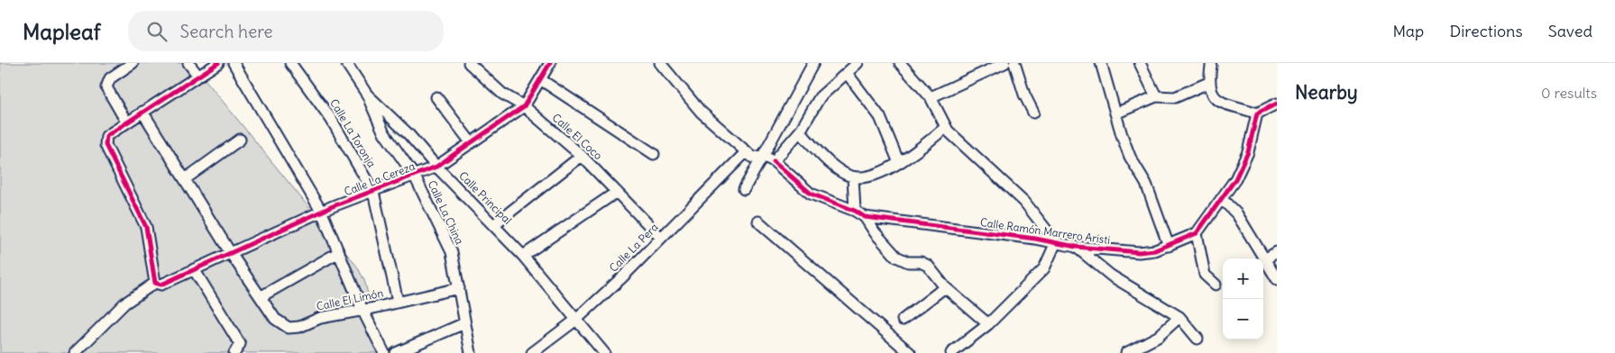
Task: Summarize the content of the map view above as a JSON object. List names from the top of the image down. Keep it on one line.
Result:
{"streets":{"street":["Calle La Toronja","Calle El Coco","Calle La Cereza","Calle Principal","Calle La China","Calle Ramón Marrero Aristi","Calle La Pera","Calle El Limón"]},"crossings":[["Calle La Toronja","Calle La Cereza"],["Calle La Toronja","Calle El Limón"],["Calle El Coco","Calle La Cereza"],["Calle El Coco","Calle La Pera"],["Calle La Cereza","Calle Principal"],["Calle La Cereza","Calle La China"],["Calle La Cereza","Calle El Limón"],["Calle Principal","Calle La China"],["Calle Principal","Calle La Pera"],["Calle La China","Calle El Limón"],["Calle Ramón Marrero Aristi","Calle La Pera"]],"page":{"header":"Mapleaf","search":"Search here","nav":["Map","Directions","Saved"],"heading":["Nearby","0 results"],"map_buttons":["+","−"]}}
